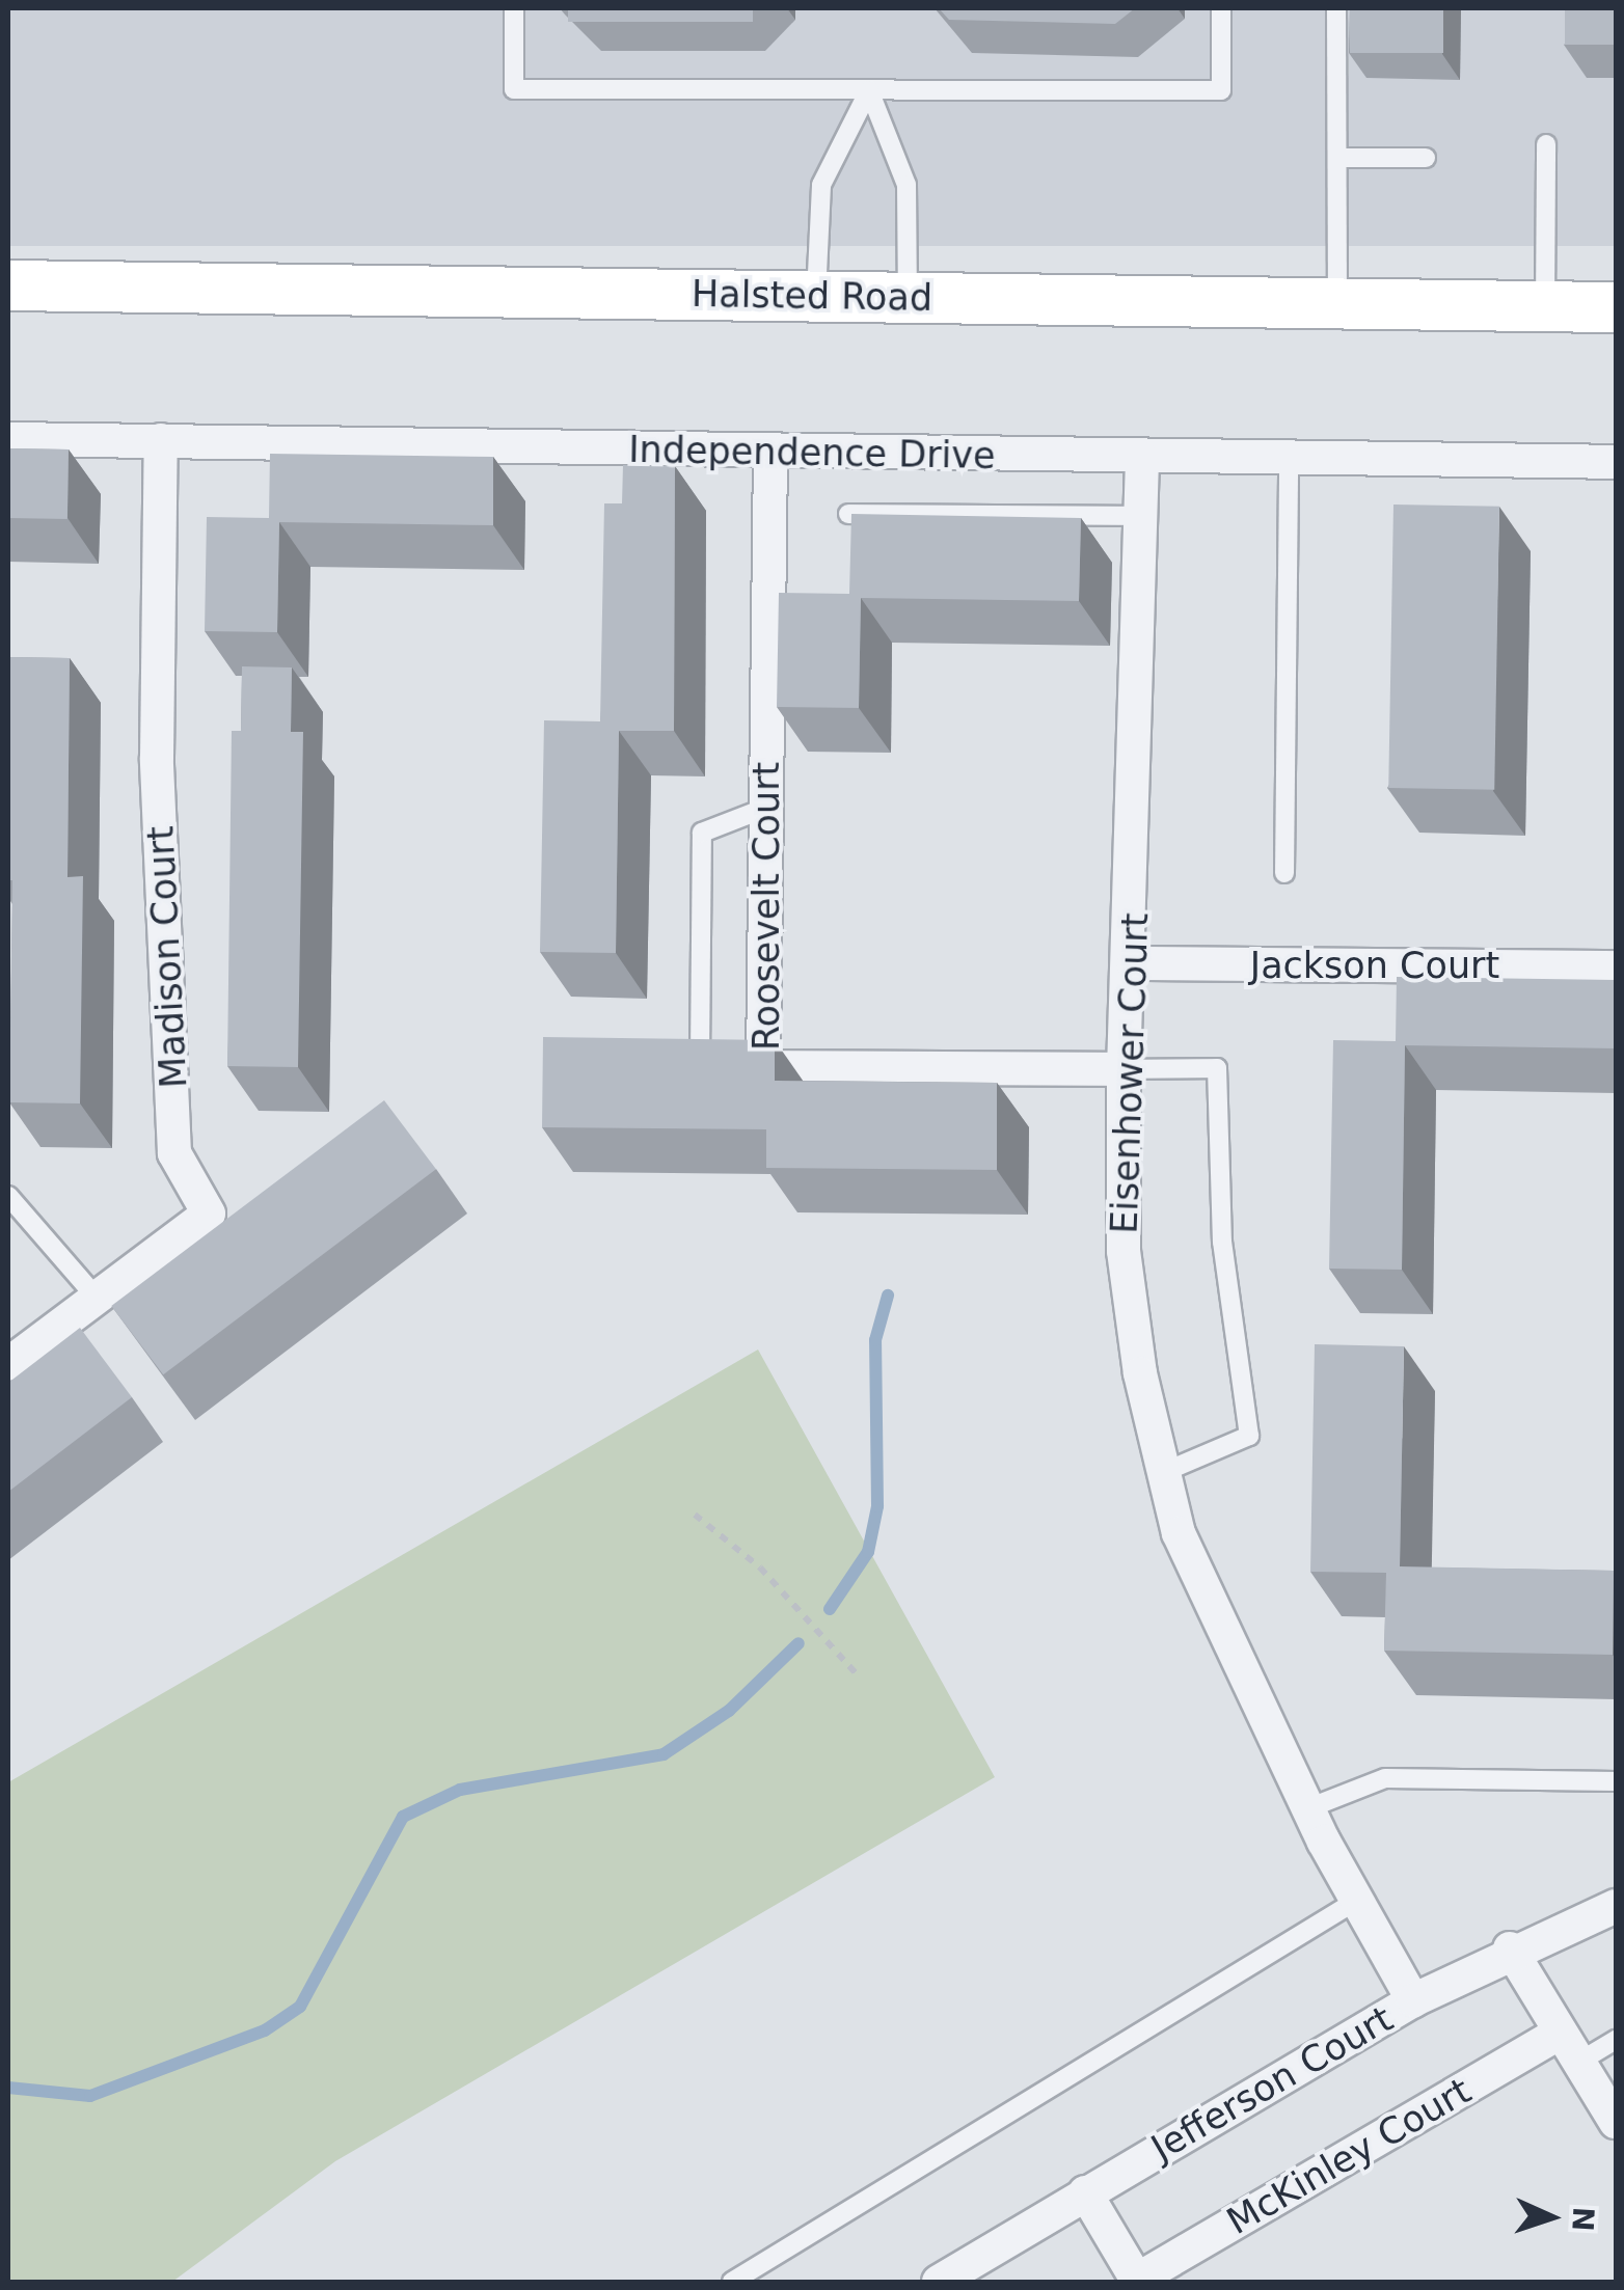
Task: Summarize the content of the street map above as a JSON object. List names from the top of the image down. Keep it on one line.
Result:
{"streets":{"street":["Halsted Road","Independence Drive","Roosevelt Court","Madison Court","Jackson Court","Eisenhower Court","Jefferson Court","McKinley Court"]},"crossings":[["Independence Drive","Roosevelt Court"],["Independence Drive","Madison Court"],["Independence Drive","Eisenhower Court"],["Roosevelt Court","Eisenhower Court"],["Jackson Court","Eisenhower Court"],["Eisenhower Court","Jefferson Court"]],"north":"right"}
